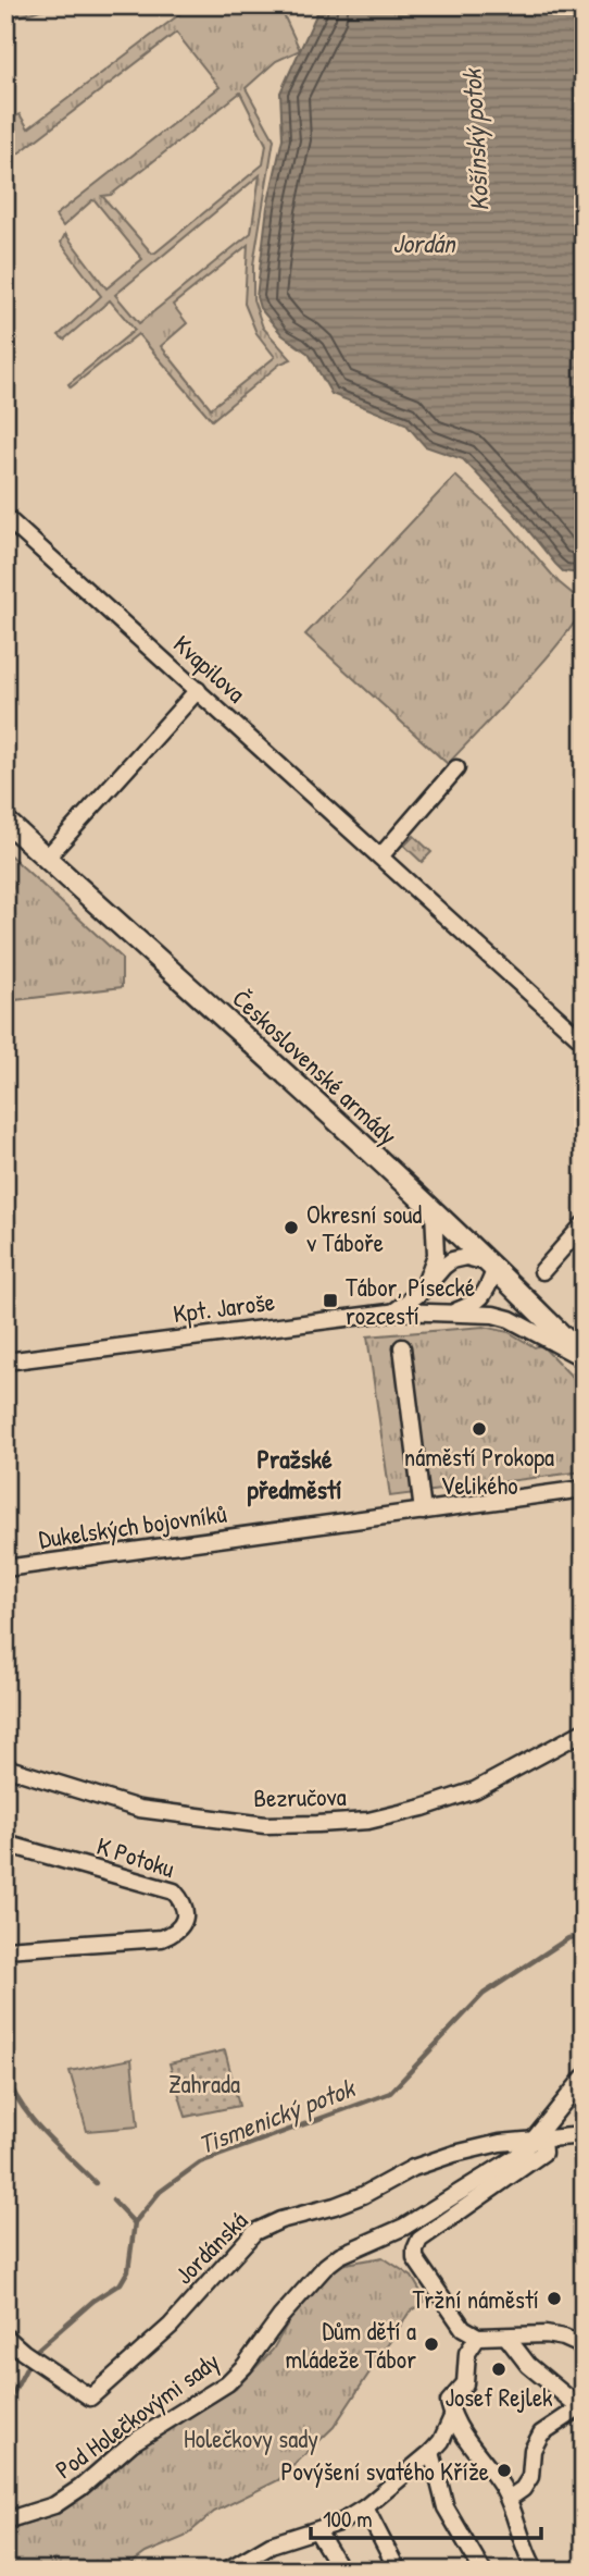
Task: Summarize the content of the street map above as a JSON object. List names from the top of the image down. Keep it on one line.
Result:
{"streets":{"main road":["Československé armády"],"street":["Kvapilova","Kpt. Jaroše","Dukelských bojovníků","Bezručova","K Potoku","Jordánská","Pod Holečkovými sady"]},"crossings":[["Československé armády","Kpt. Jaroše"],["Jordánská","Pod Holečkovými sady"]],"districts":["Pražské předměstí"],"water":["Košínský potok","Jordán","Tismenický potok"],"parks":["Zahrada","Holečkovy sady"],"places":{"other":["Okresní soud v Táboře","náměstí Prokopa Velikého","Tržní náměstí","Dům dětí a mládeže Tábor","Josef Rejlek","Povýšení svatého Kříže"],"transit":["Tábor, Písecké rozcestí"]},"scale_bar":"100 m"}
